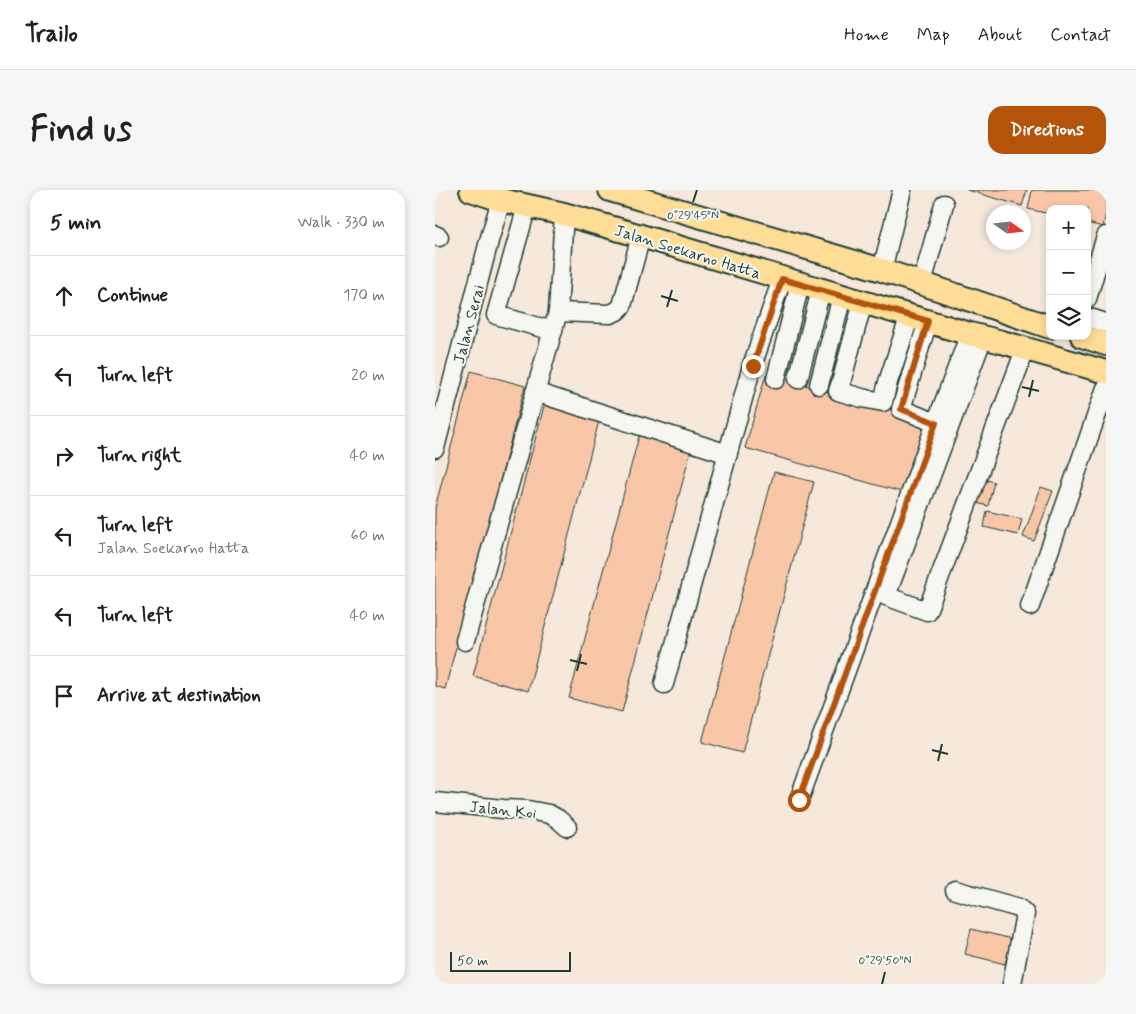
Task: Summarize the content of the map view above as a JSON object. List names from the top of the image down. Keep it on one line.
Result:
{"streets":{"main road":["Jalan Soekarno Hatta"],"street":["Jalan Serai","Jalan Koi"]},"crossings":[["Jalan Soekarno Hatta","Jalan Serai"]],"scale_bar":"50 m","north":"right","page":{"header":"Trailo","nav":["Home","Map","About","Contact"],"buttons":"Directions","title":"Find us","heading":["5 min","Walk · 330 m"],"map_buttons":["+","−"],"list":[["Continue","170 m"],["Turn left","20 m"],["Turn right","40 m"],["Turn left","Jalan Soekarno Hatta","60 m"],["Turn left","40 m"],"Arrive at destination"],"scale":"50 m"},"coordinates":["0°29'45\"N","0°29'50\"N"]}
